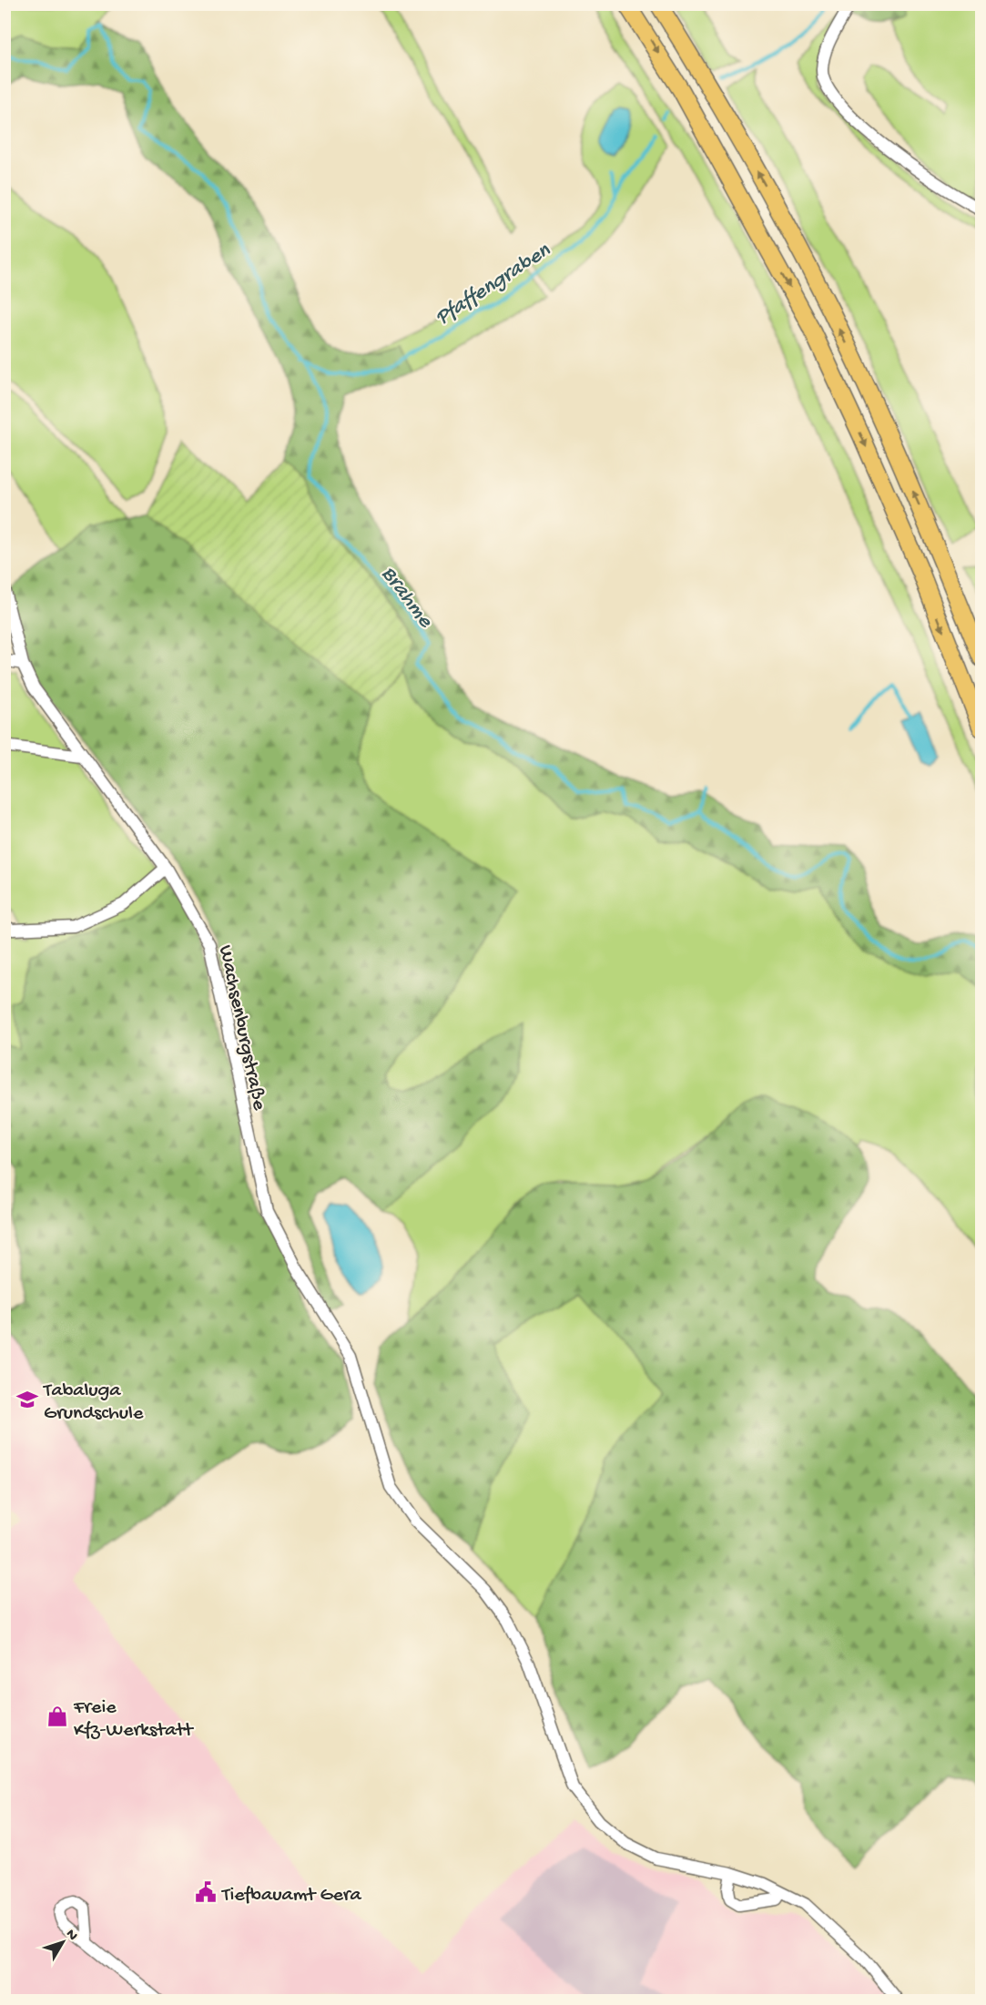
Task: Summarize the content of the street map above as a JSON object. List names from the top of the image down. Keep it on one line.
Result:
{"streets":{"street":["Wachsenburgstraße"]},"water":["Pfaffengraben","Brahme"],"places":{"school or university":["Tabaluga Grundschule"],"shop":["Freie Kfz-Werkstatt"],"public building":["Tiefbauamt Gera"]},"north":"top right"}
